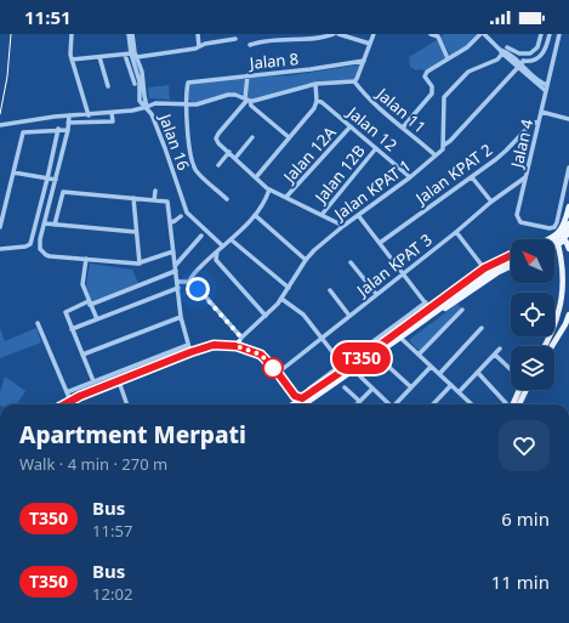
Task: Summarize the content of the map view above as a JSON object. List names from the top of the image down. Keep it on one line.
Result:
{"streets":{"street":["Jalan 8","Jalan 11","Jalan 12","Jalan 16","Jalan 4","Jalan 12A","Jalan 12B","Jalan KPAT 2","Jalan KPAT 1","Jalan KPAT 3"]},"crossings":[["Jalan 8","Jalan 16"],["Jalan 11","Jalan KPAT 1"],["Jalan 12","Jalan 12A"],["Jalan 12","Jalan 12B"],["Jalan 12","Jalan KPAT 1"],["Jalan 4","Jalan KPAT 2"],["Jalan 4","Jalan KPAT 3"]],"lines":["bus line T350"],"north":"top left","page":{"status":"11:51","on_map":"T350","heading":["Apartment Merpati","Walk · 4 min · 270 m"],"list":[{"mark":"T350","name":"Bus","note":"11:57","value":"6 min"},{"mark":"T350","name":"Bus","note":"12:02","value":"11 min"}]}}
